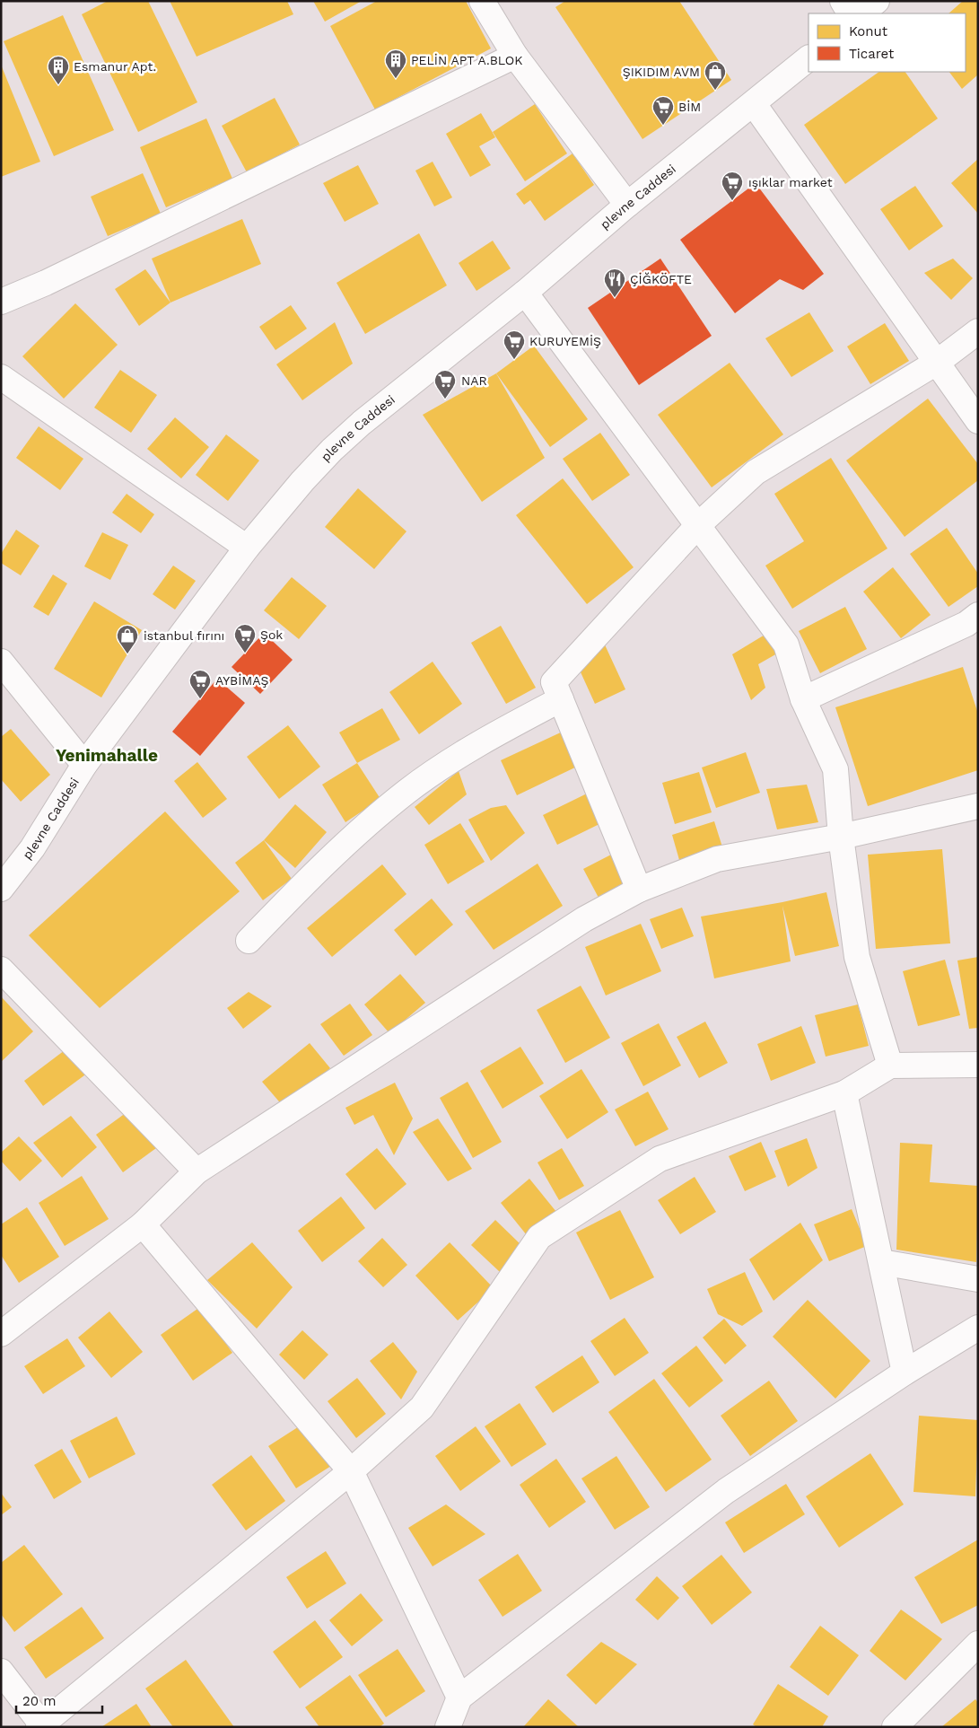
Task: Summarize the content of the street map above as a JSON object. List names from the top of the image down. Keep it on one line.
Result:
{"streets":{"street":["plevne Caddesi"]},"districts":["Yenimahalle"],"places":{"building":["PELİN APT A.BLOK","Esmanur Apt."],"shop":["ŞIKIDIM AVM","istanbul fırını"],"supermarket":["BİM","ışıklar market","KURUYEMİŞ","NAR","Şok","AYBİMAŞ"],"restaurant":["ÇİĞKÖFTE"]},"legend":["Konut","Ticaret"],"scale_bar":"20 m"}
